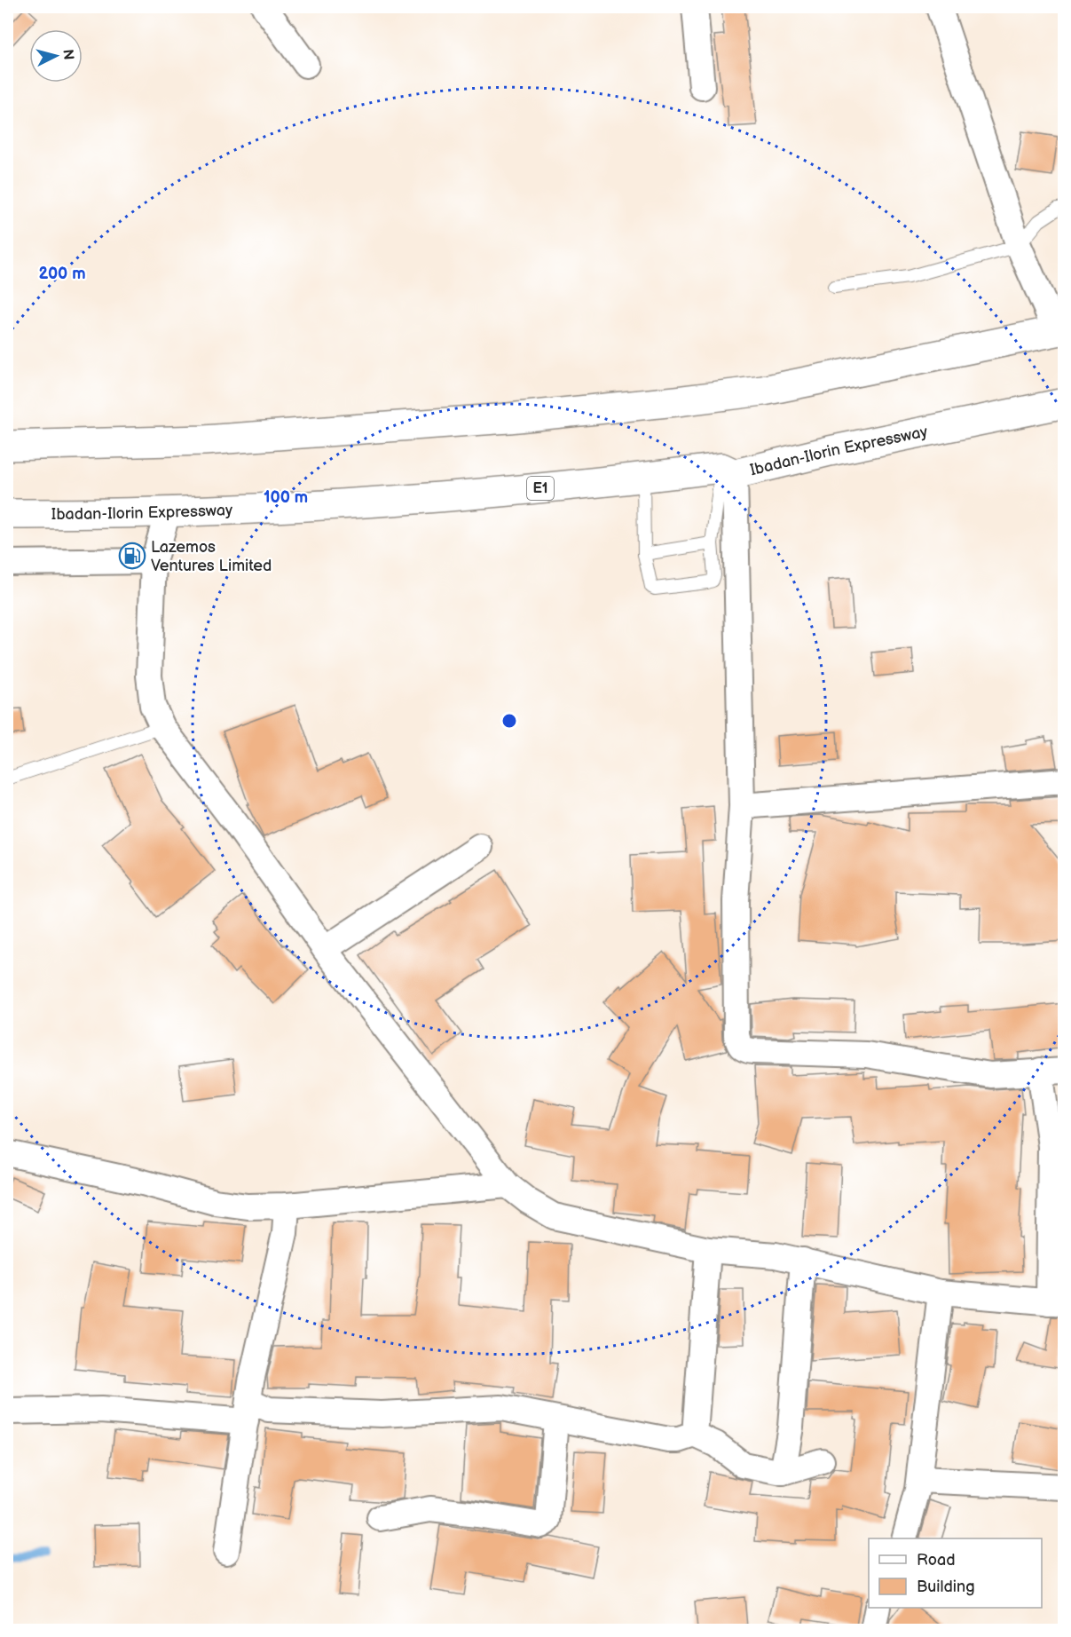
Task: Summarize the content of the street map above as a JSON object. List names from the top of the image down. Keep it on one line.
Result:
{"streets":{"highway":["Ibadan-Ilorin Expressway","E1"]},"places":{"fuel station":["Lazemos Ventures Limited"]},"legend":["Road","Building"],"north":"right","rings":["200 m","100 m"]}
